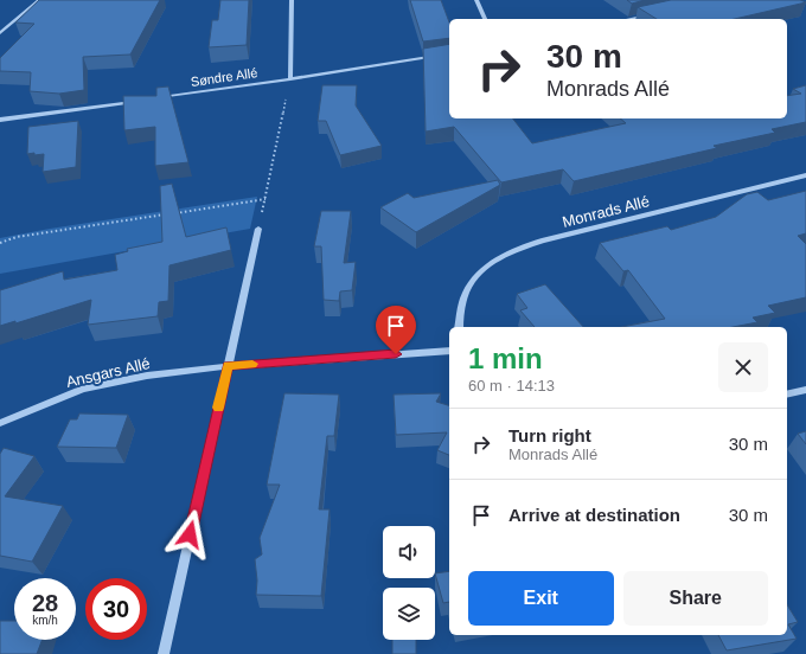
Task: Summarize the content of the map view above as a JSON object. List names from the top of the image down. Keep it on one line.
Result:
{"streets":{"street":["Søndre Allé","Monrads Allé","Ansgars Allé"]},"page":{"turn":["30 m","Monrads Allé"],"heading":["1 min","60 m · 14:13"],"list":[{"name":"Turn right","note":"Monrads Allé","value":"30 m"},{"name":"Arrive at destination","value":"30 m"}],"buttons":["Exit","Share"],"speed":"28 km/h","limit":"30"}}
